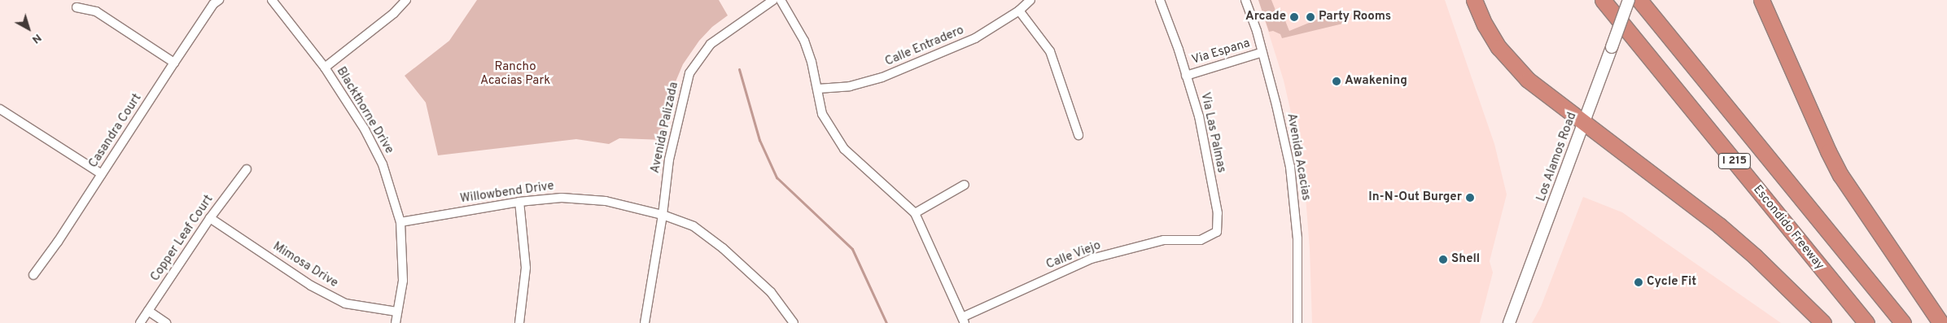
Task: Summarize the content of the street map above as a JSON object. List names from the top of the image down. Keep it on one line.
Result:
{"streets":{"highway":["I 215","Escondido Freeway"],"main road":["Los Alamos Road"],"street":["Calle Entradero","Via Espana","Blackthorne Drive","Avenida Palizada","Casandra Court","Via Las Palmas","Avenida Acacias","Willowbend Drive","Copper Leaf Court","Calle Viejo","Mimosa Drive"]},"crossings":[["Via Espana","Via Las Palmas"],["Via Espana","Avenida Acacias"],["Blackthorne Drive","Willowbend Drive"],["Blackthorne Drive","Mimosa Drive"],["Avenida Palizada","Willowbend Drive"],["Via Las Palmas","Calle Viejo"],["Copper Leaf Court","Mimosa Drive"]],"parks":["Rancho Acacias Park"],"places":["Arcade","Party Rooms","Awakening","In-N-Out Burger","Shell","Cycle Fit"],"north":"bottom right"}
